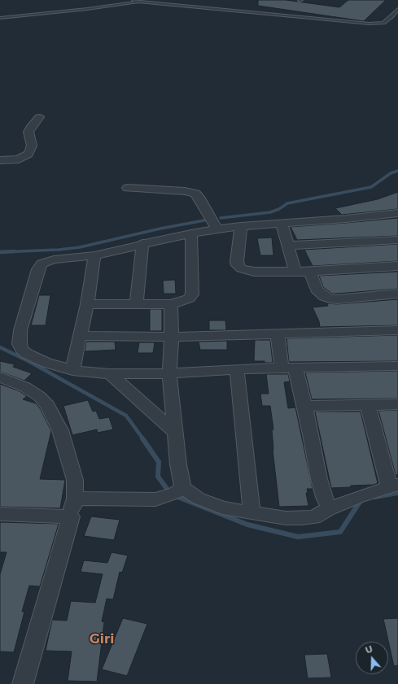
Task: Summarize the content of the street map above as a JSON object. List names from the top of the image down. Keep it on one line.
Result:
{"districts":["Giri"],"north":"top"}
